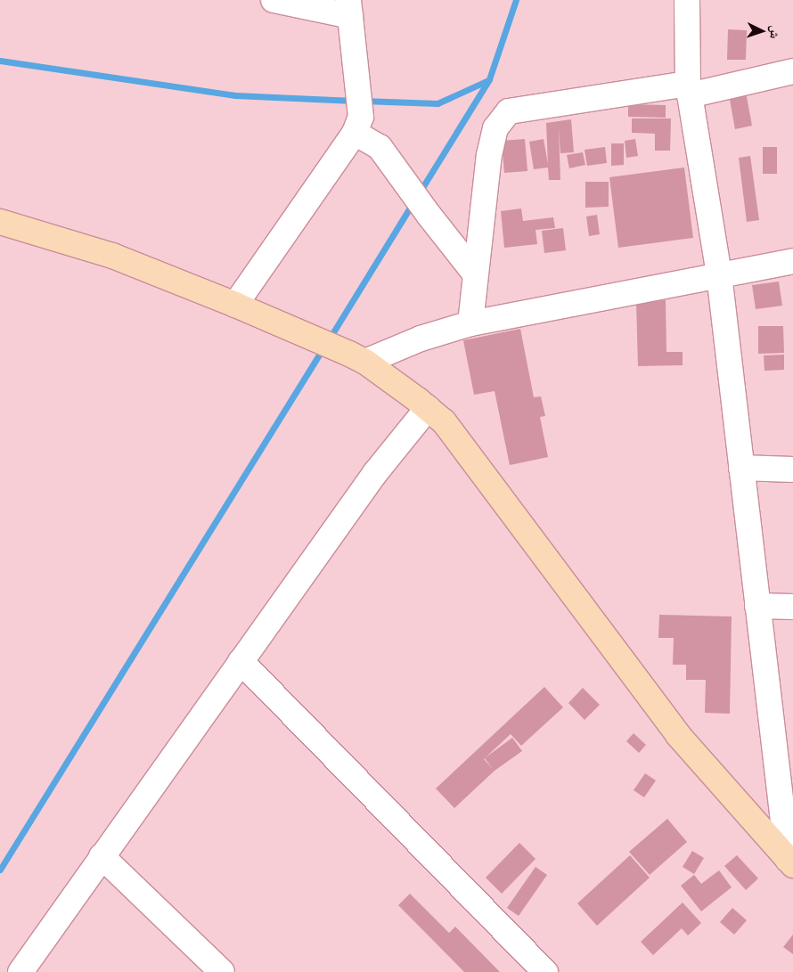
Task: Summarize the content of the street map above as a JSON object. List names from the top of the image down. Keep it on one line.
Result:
{"north":"right"}
